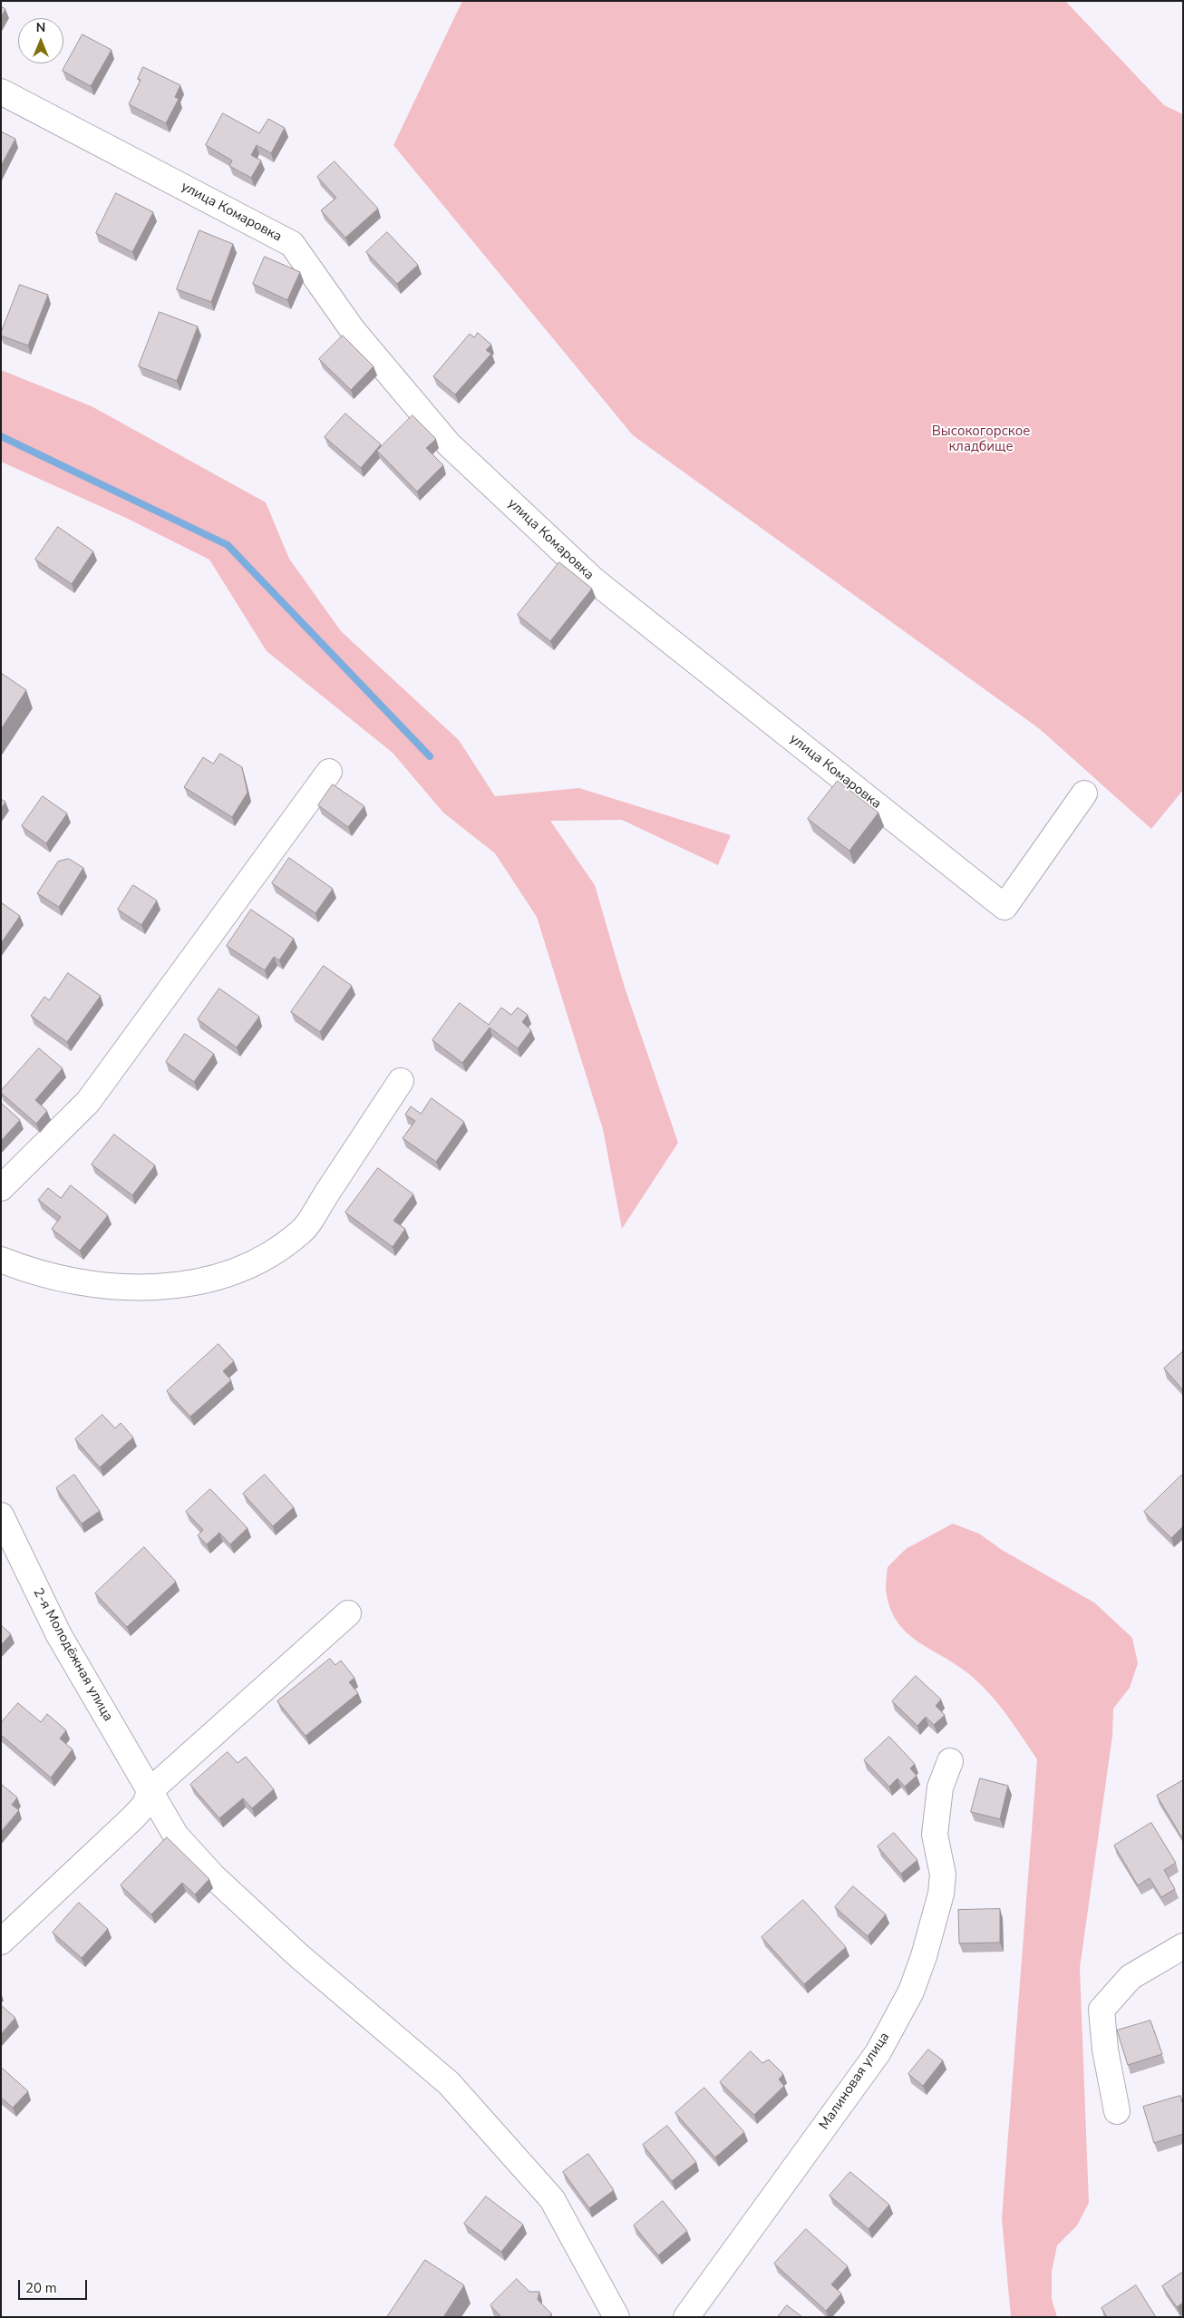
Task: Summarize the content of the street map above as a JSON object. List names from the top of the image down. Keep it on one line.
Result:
{"streets":{"street":["улица Комаровка","2-я Молодёжная улица","Малиновая улица"]},"parks":["Высокогорское кладбище"],"scale_bar":"20 m","north":"top"}
